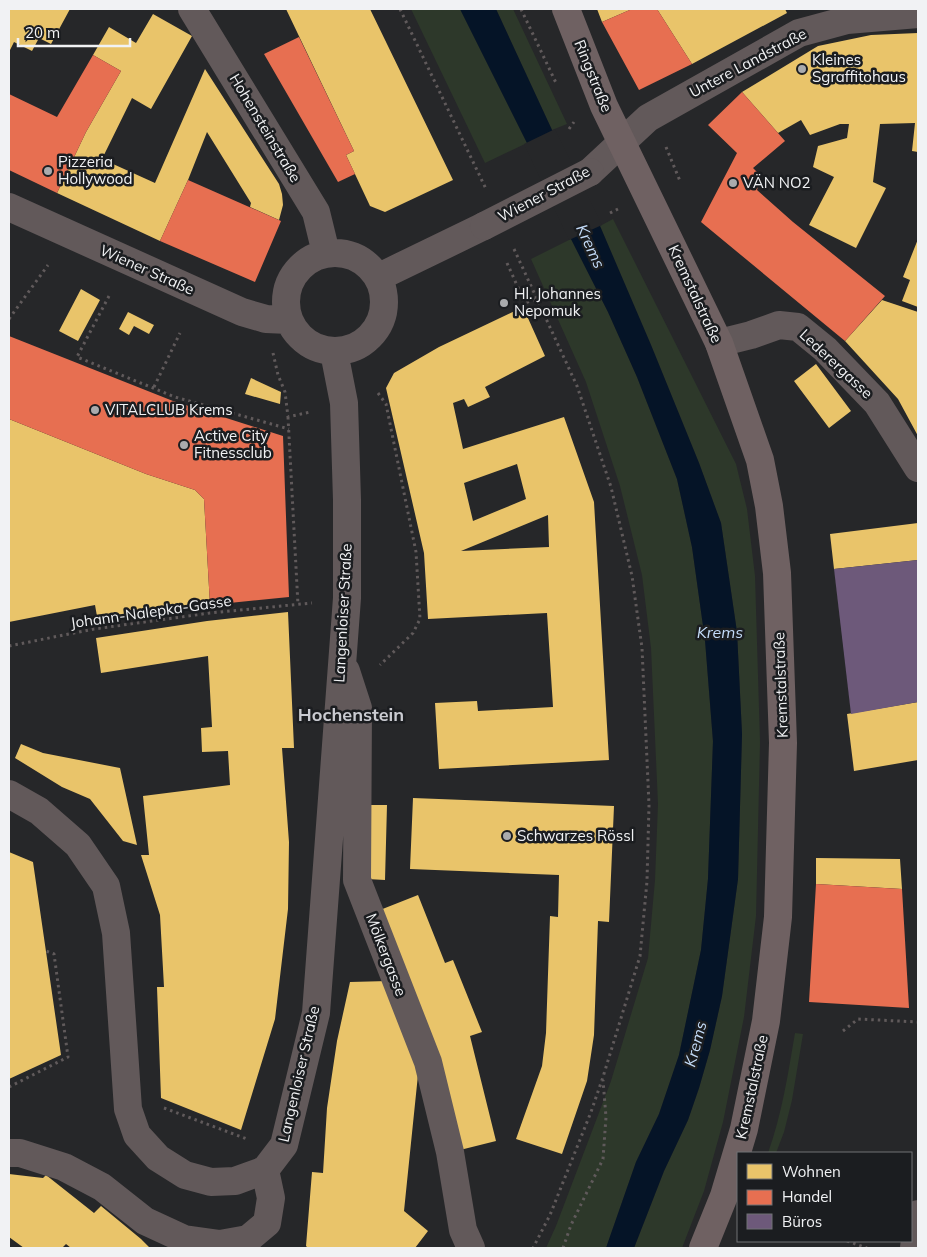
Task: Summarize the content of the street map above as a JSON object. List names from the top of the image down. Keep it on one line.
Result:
{"streets":{"main road":["Ringstraße","Kremstalstraße"],"street":["Untere Landstraße","Hohensteinstraße","Wiener Straße","Lederergasse","Langenloiser Straße","Mölkergasse"],"path":["Johann-Nalepka-Gasse"]},"crossings":[["Untere Landstraße","Ringstraße"],["Untere Landstraße","Wiener Straße"],["Untere Landstraße","Kremstalstraße"],["Ringstraße","Wiener Straße"],["Ringstraße","Kremstalstraße"],["Hohensteinstraße","Wiener Straße"],["Hohensteinstraße","Langenloiser Straße"],["Wiener Straße","Kremstalstraße"],["Wiener Straße","Langenloiser Straße"],["Kremstalstraße","Lederergasse"],["Langenloiser Straße","Mölkergasse"]],"districts":["Hochenstein"],"water":["Krems"],"places":["Kleines Sgraffitohaus","Pizzeria Hollywood","VÄN NO2","Hl. Johannes Nepomuk","VITALCLUB Krems","Active City Fitnessclub","Schwarzes Rössl"],"legend":["Wohnen","Handel","Büros"],"scale_bar":"20 m"}
